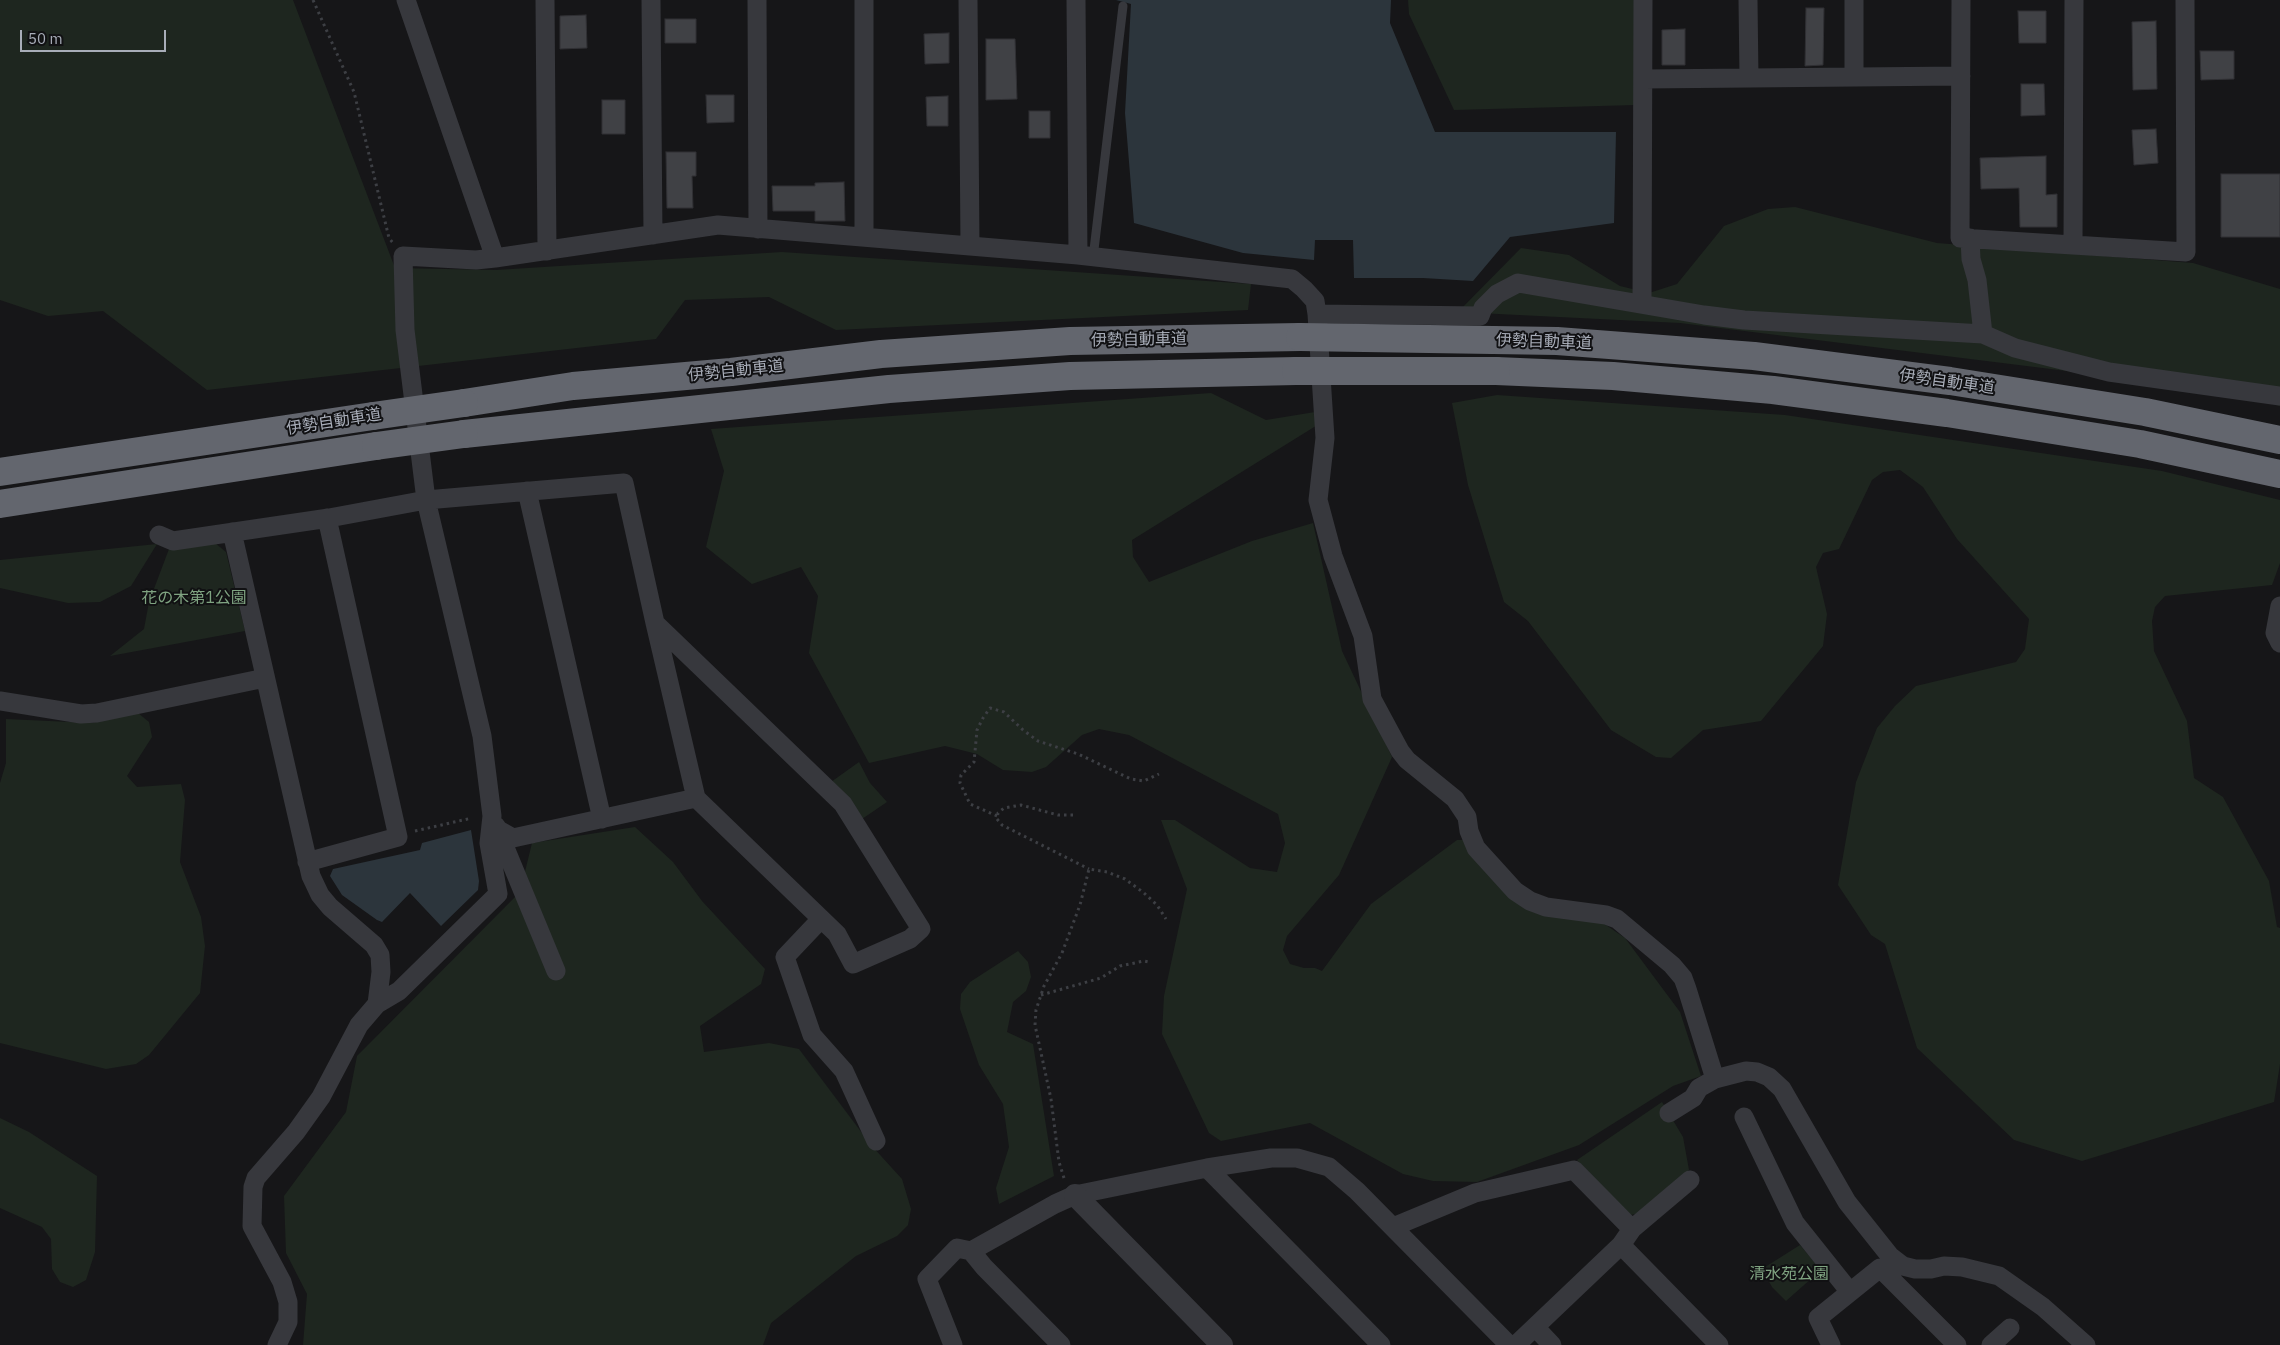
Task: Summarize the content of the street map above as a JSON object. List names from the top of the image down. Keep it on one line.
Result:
{"streets":{"highway":["伊勢自動車道"]},"parks":["花の木第1公園","清水苑公園"],"scale_bar":"50 m"}
